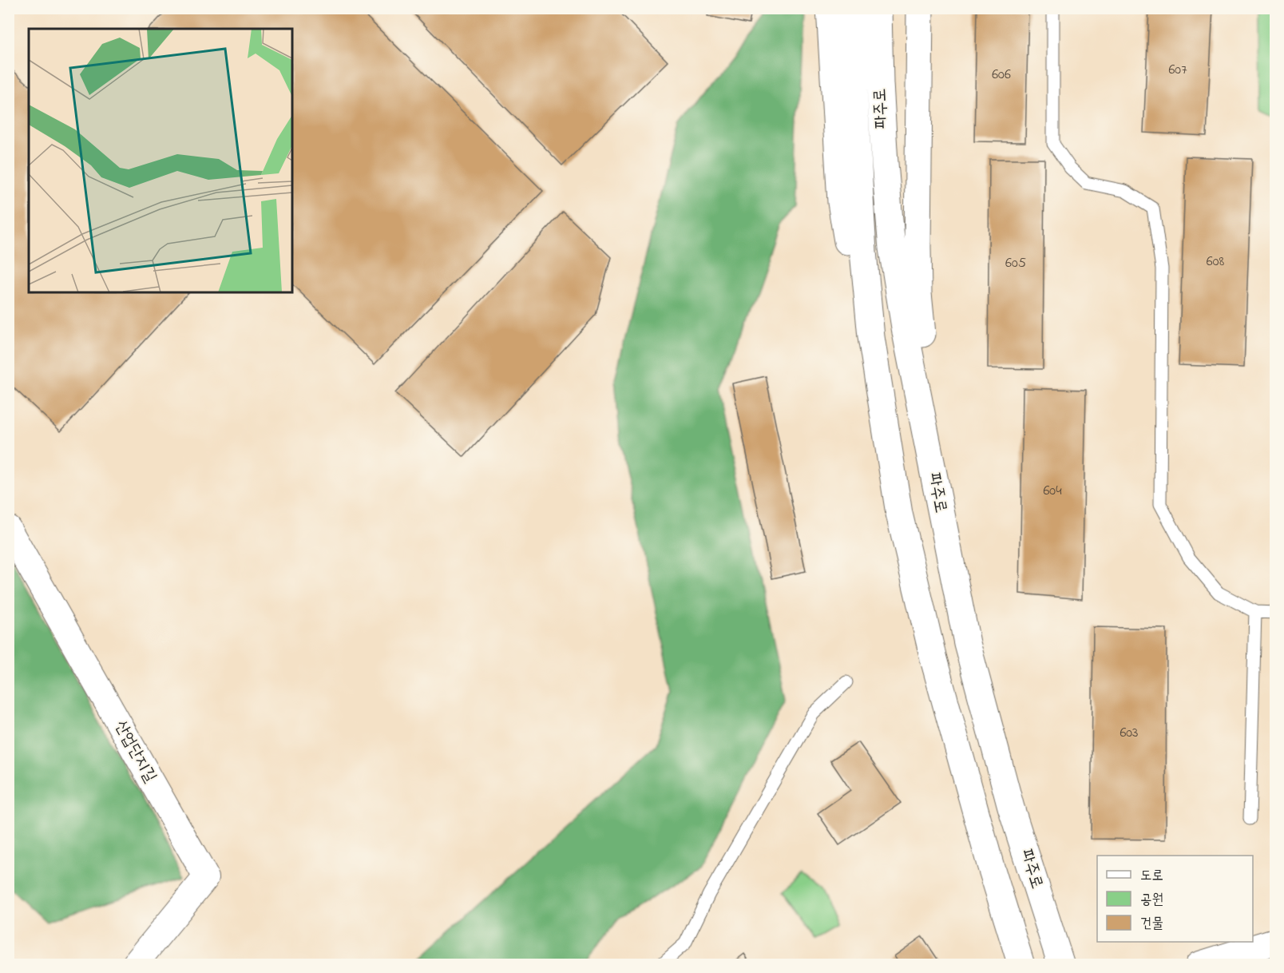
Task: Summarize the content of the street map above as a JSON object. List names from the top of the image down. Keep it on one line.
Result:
{"streets":{"main road":["파주로"],"street":["산업단지길"]},"house_numbers":["607","606","608","605","604","603"],"legend":["도로","공원","건물"]}
